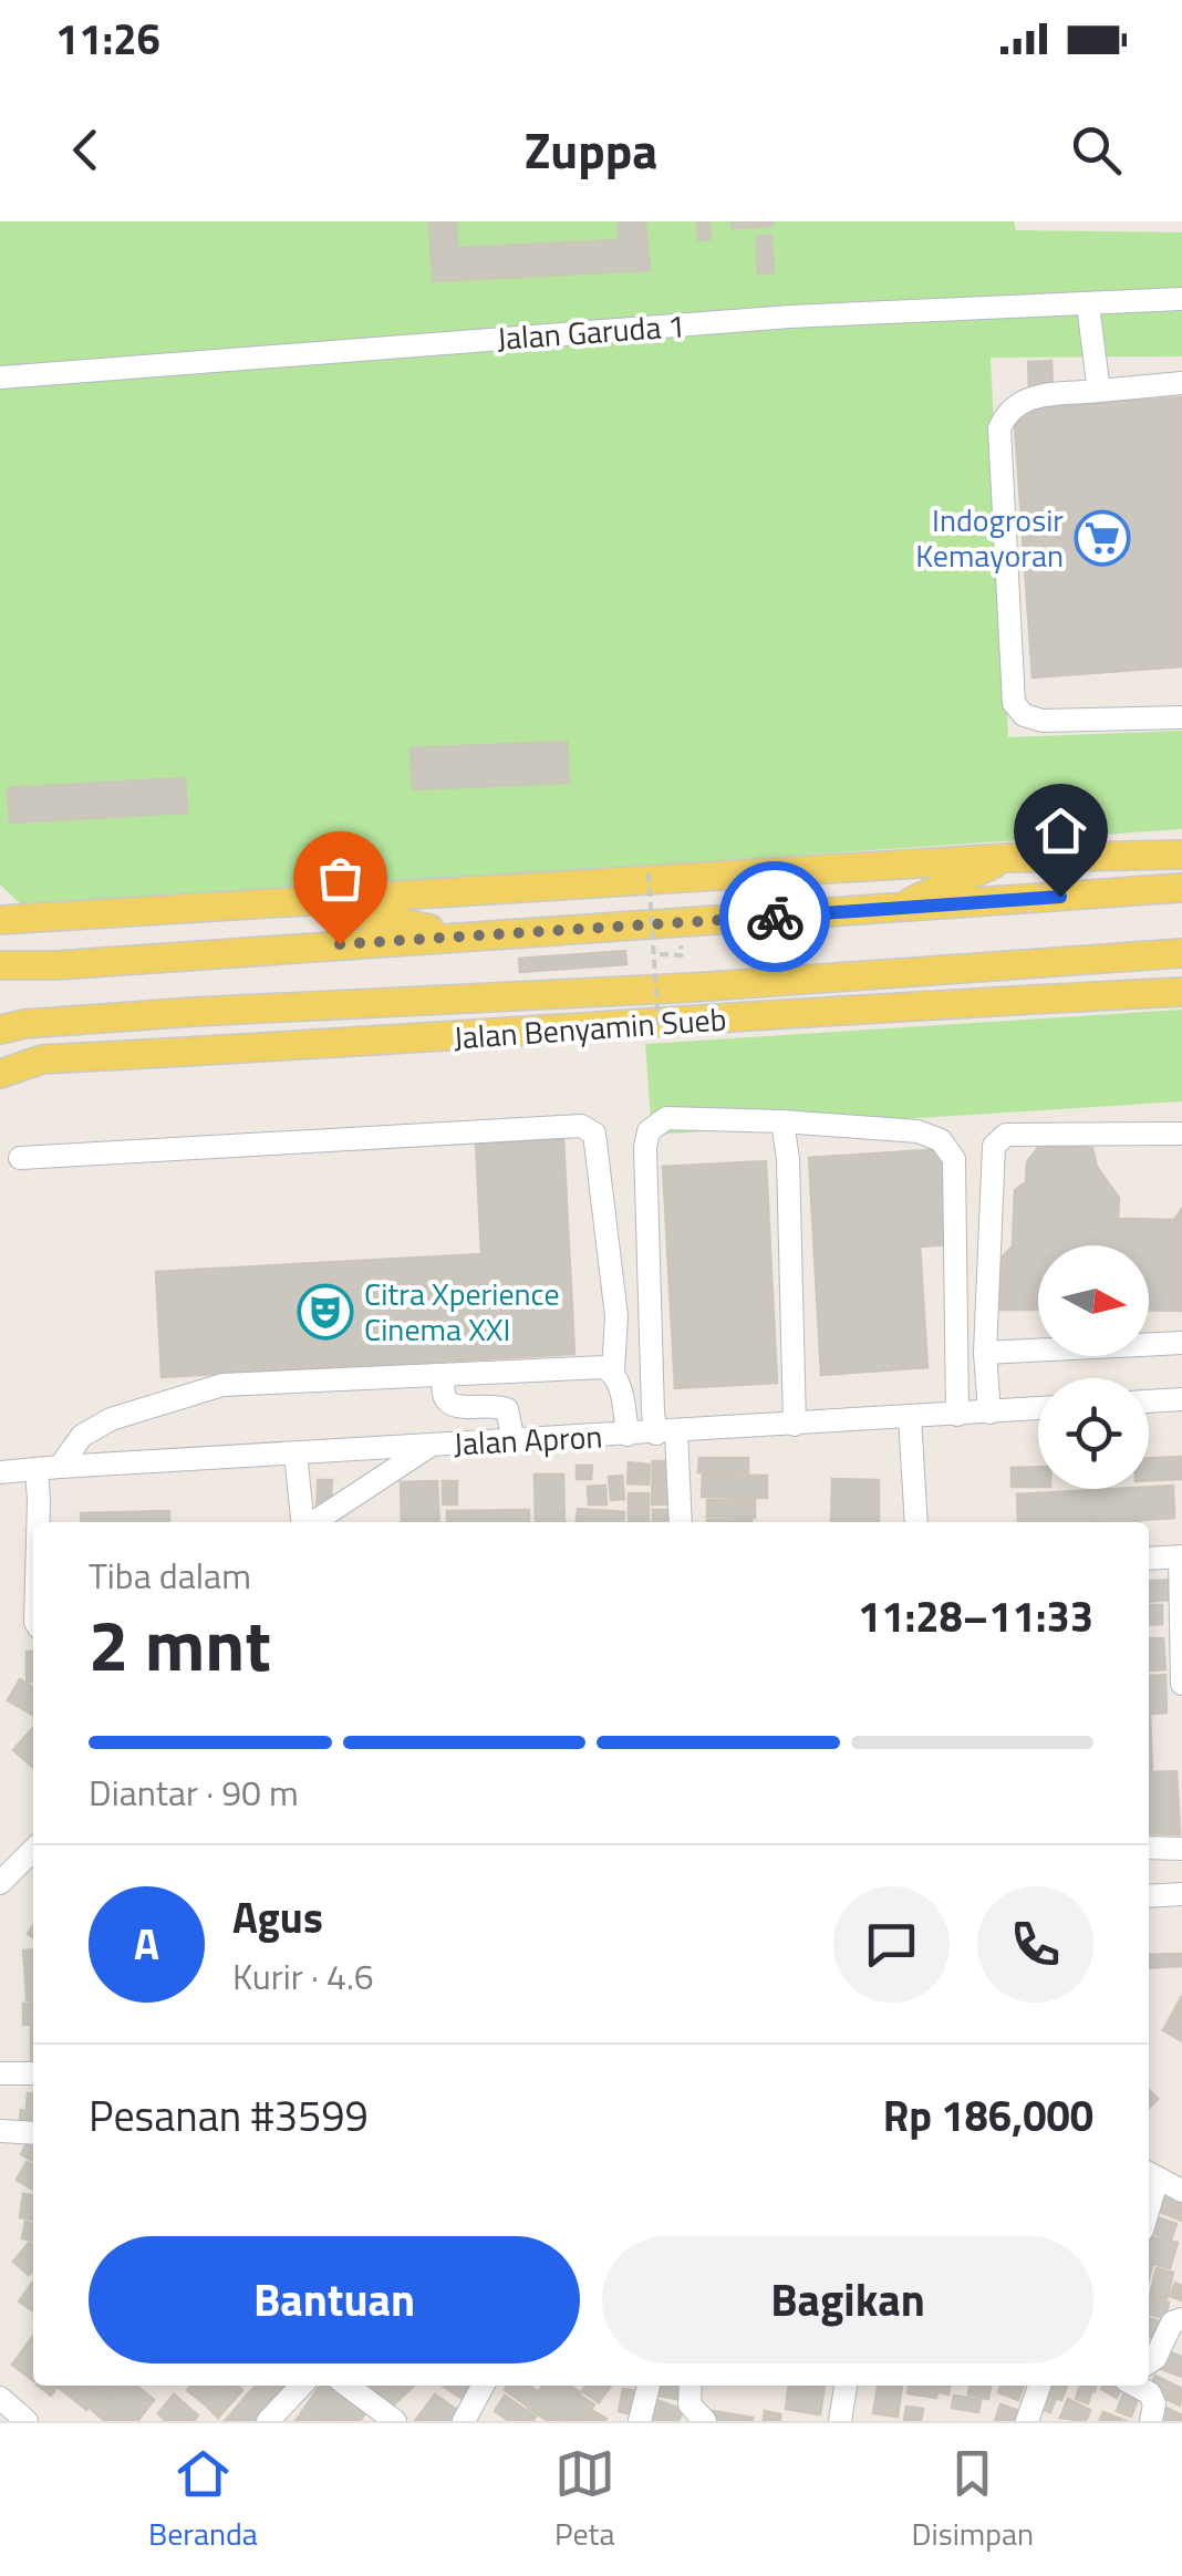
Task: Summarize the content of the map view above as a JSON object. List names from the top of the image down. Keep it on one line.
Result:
{"streets":{"main road":["Jalan Benyamin Sueb"],"street":["Jalan Garuda 1","Jalan Apron"]},"places":{"supermarket":["Indogrosir Kemayoran"],"theatre":["Citra Xperience Cinema XXI"]},"north":"right","page":{"status":"11:26","header":"Zuppa","heading":["2 mnt","Tiba dalam","11:28–11:33"],"panel":["Agus","Kurir · 4.6","Pesanan #3599","Rp 186,000"],"bar":"Diantar · 90 m","round":"A","buttons":["Bantuan","Bagikan"],"tabs":["Beranda","Peta","Disimpan"]}}
